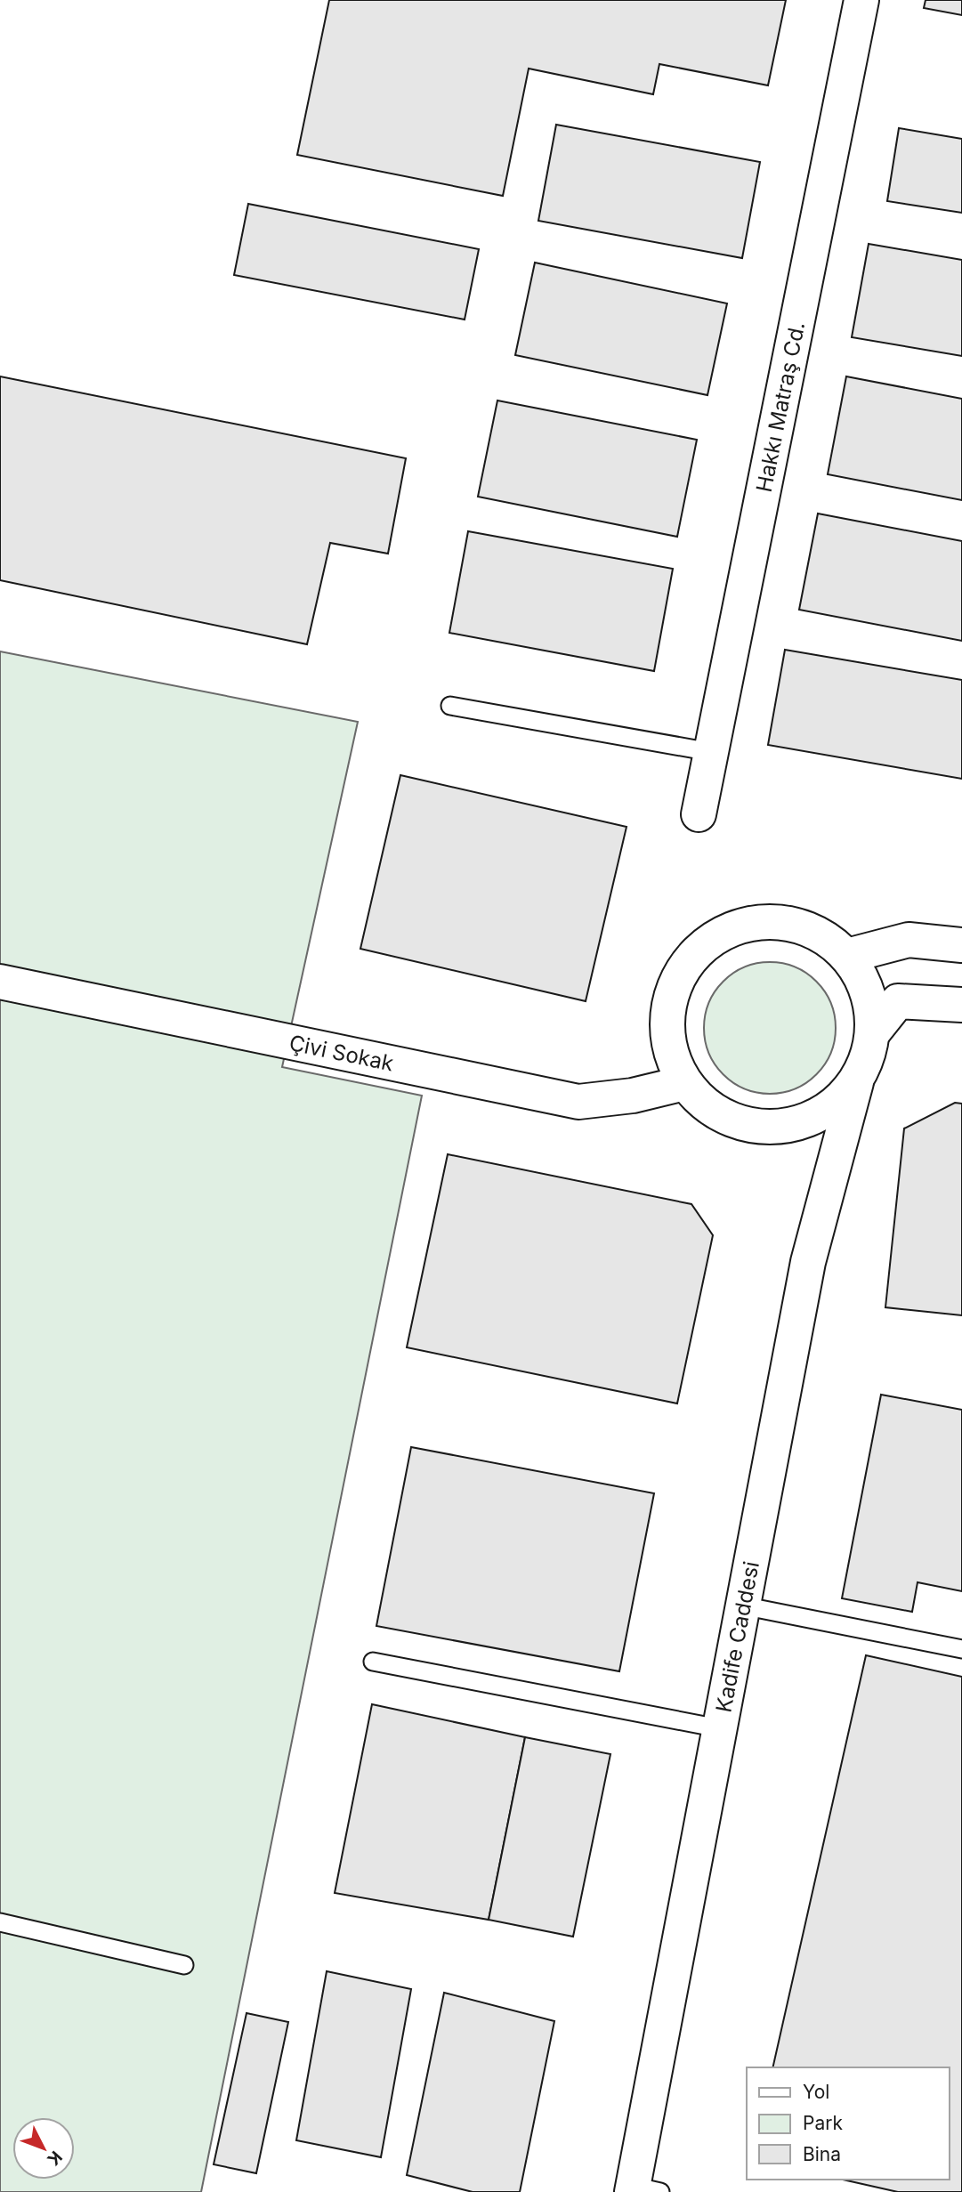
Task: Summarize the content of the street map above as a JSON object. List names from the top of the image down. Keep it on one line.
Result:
{"streets":{"street":["Hakkı Matraş Cd.","Çivi Sokak","Kadife Caddesi"]},"crossings":[["Çivi Sokak","Kadife Caddesi"]],"legend":["Yol","Park","Bina"],"north":"bottom right"}
